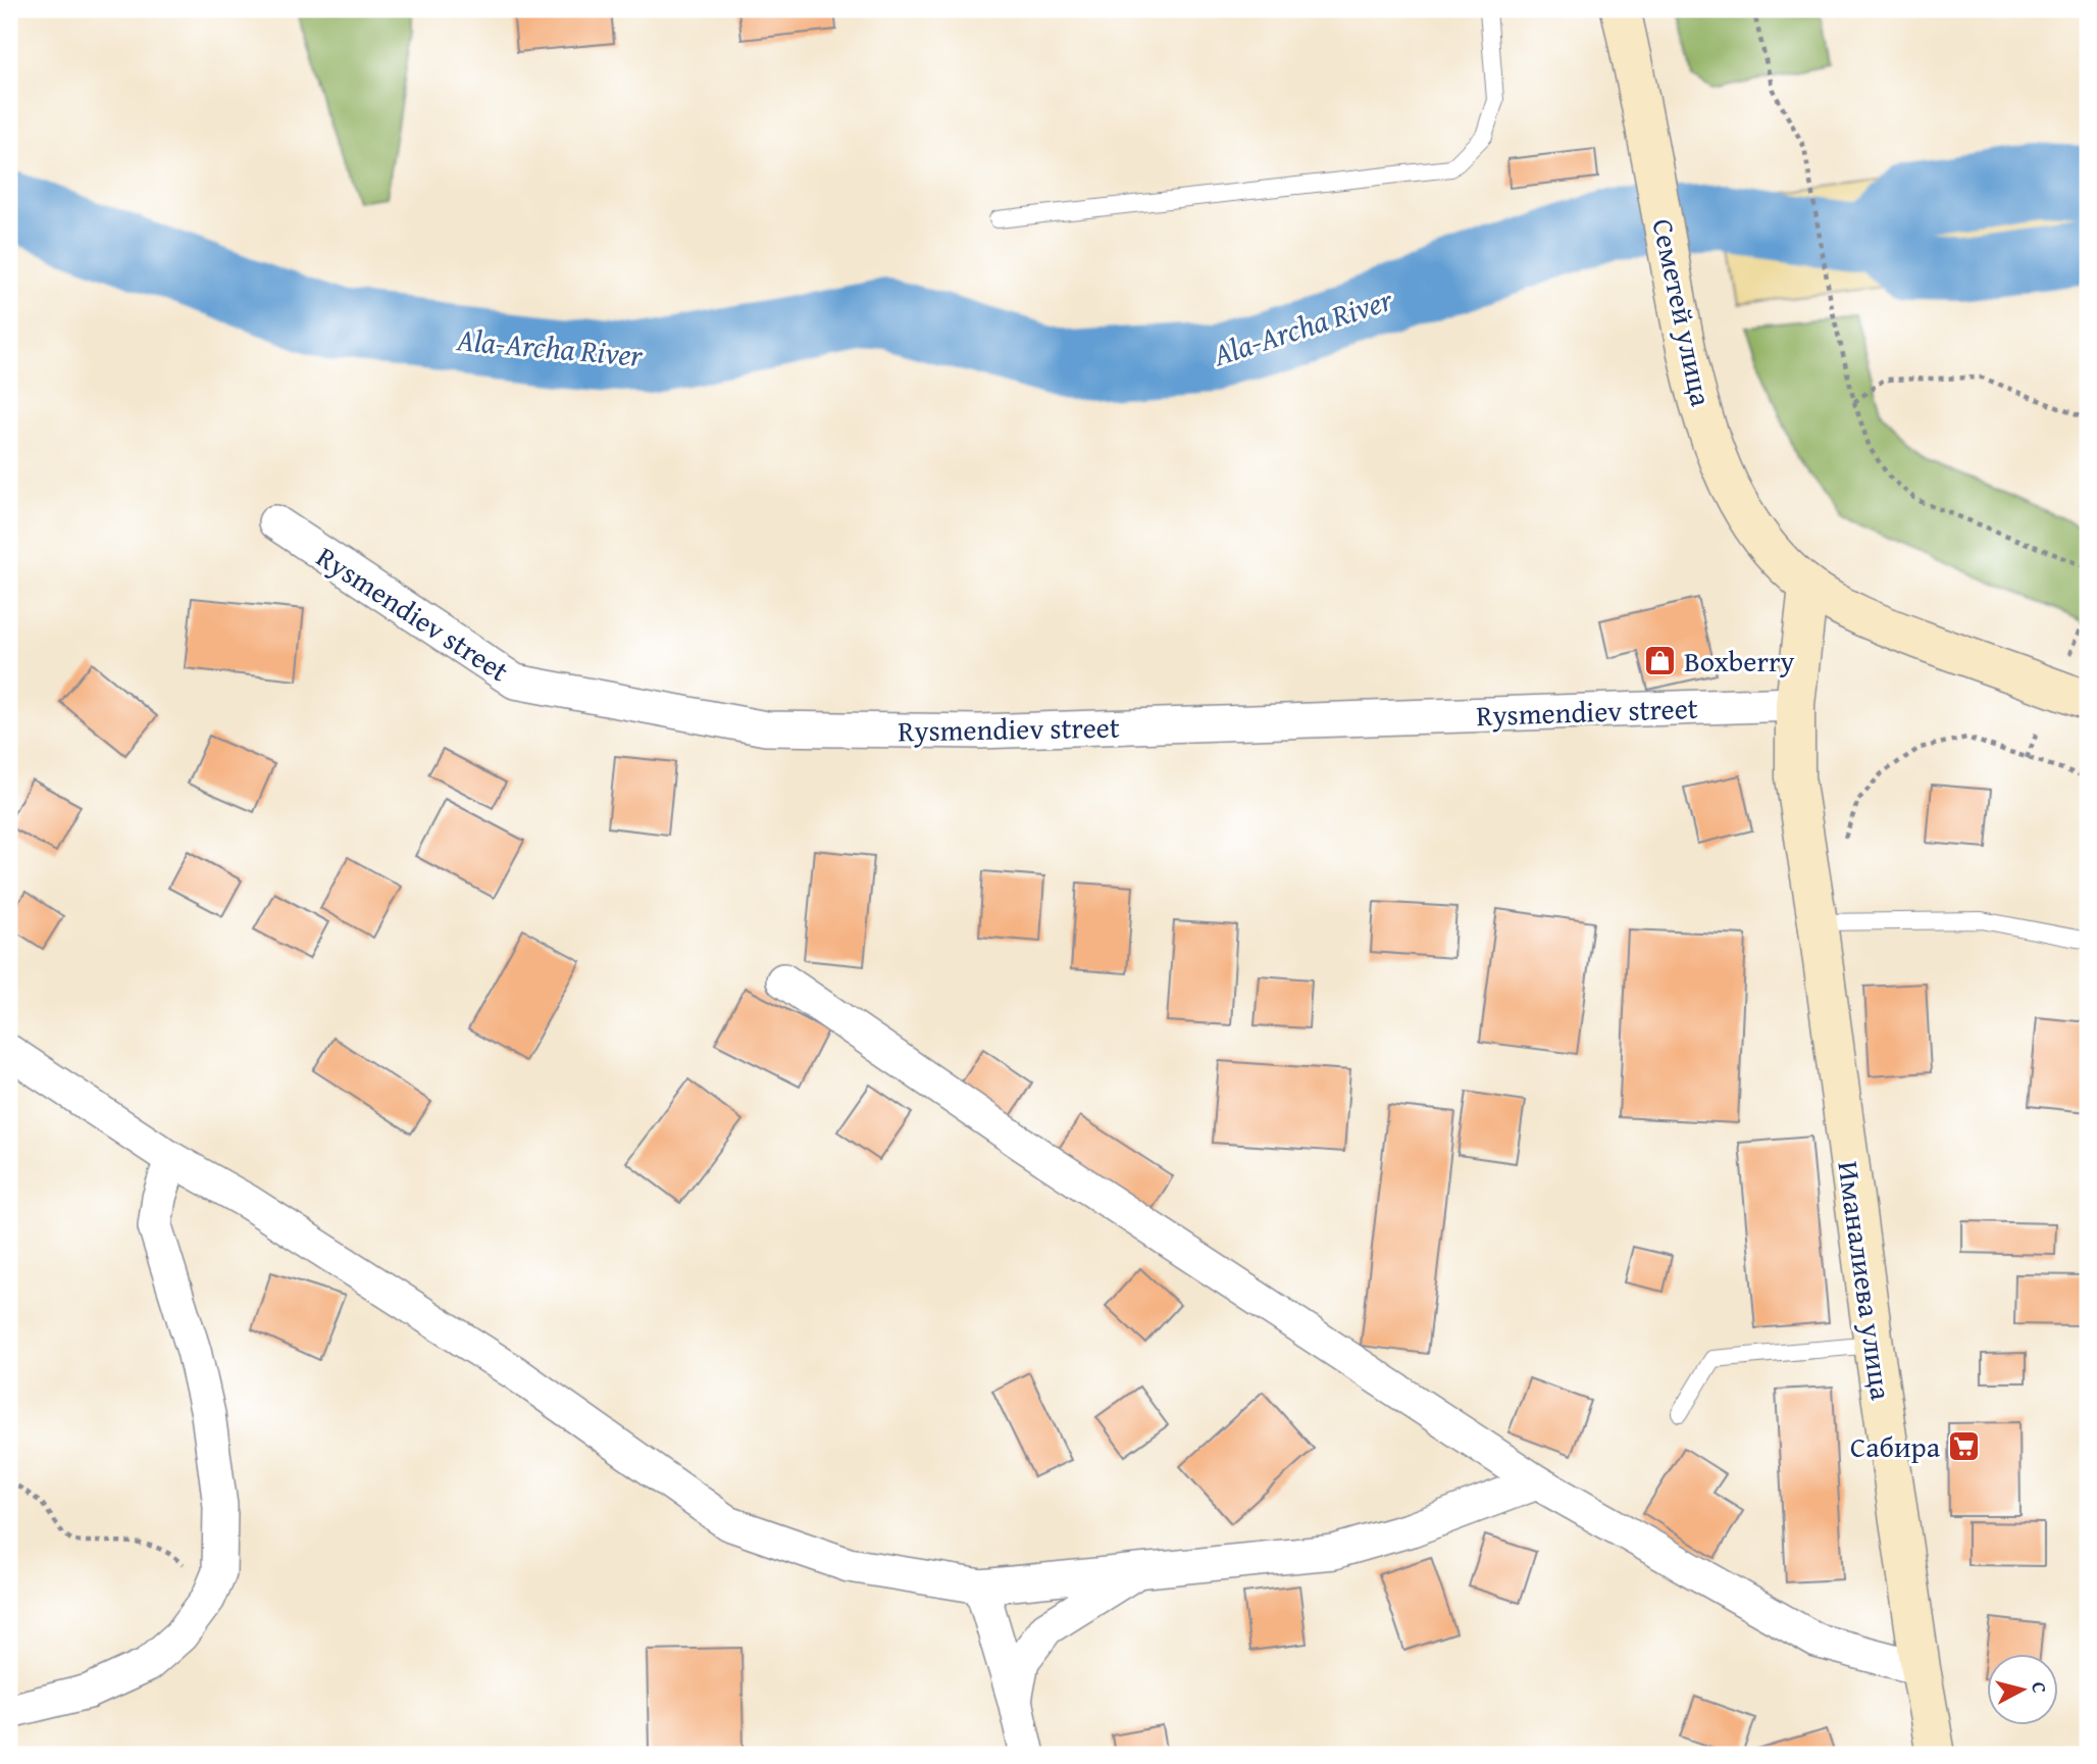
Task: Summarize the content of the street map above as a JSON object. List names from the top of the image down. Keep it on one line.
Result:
{"streets":{"street":["Семетей улица","Rysmendiev street","Иманалиева улица"]},"crossings":[["Семетей улица","Иманалиева улица"],["Rysmendiev street","Иманалиева улица"]],"water":["Ala-Archa River"],"places":{"shop":["Boxberry"],"supermarket":["Сабира"]},"north":"right"}
